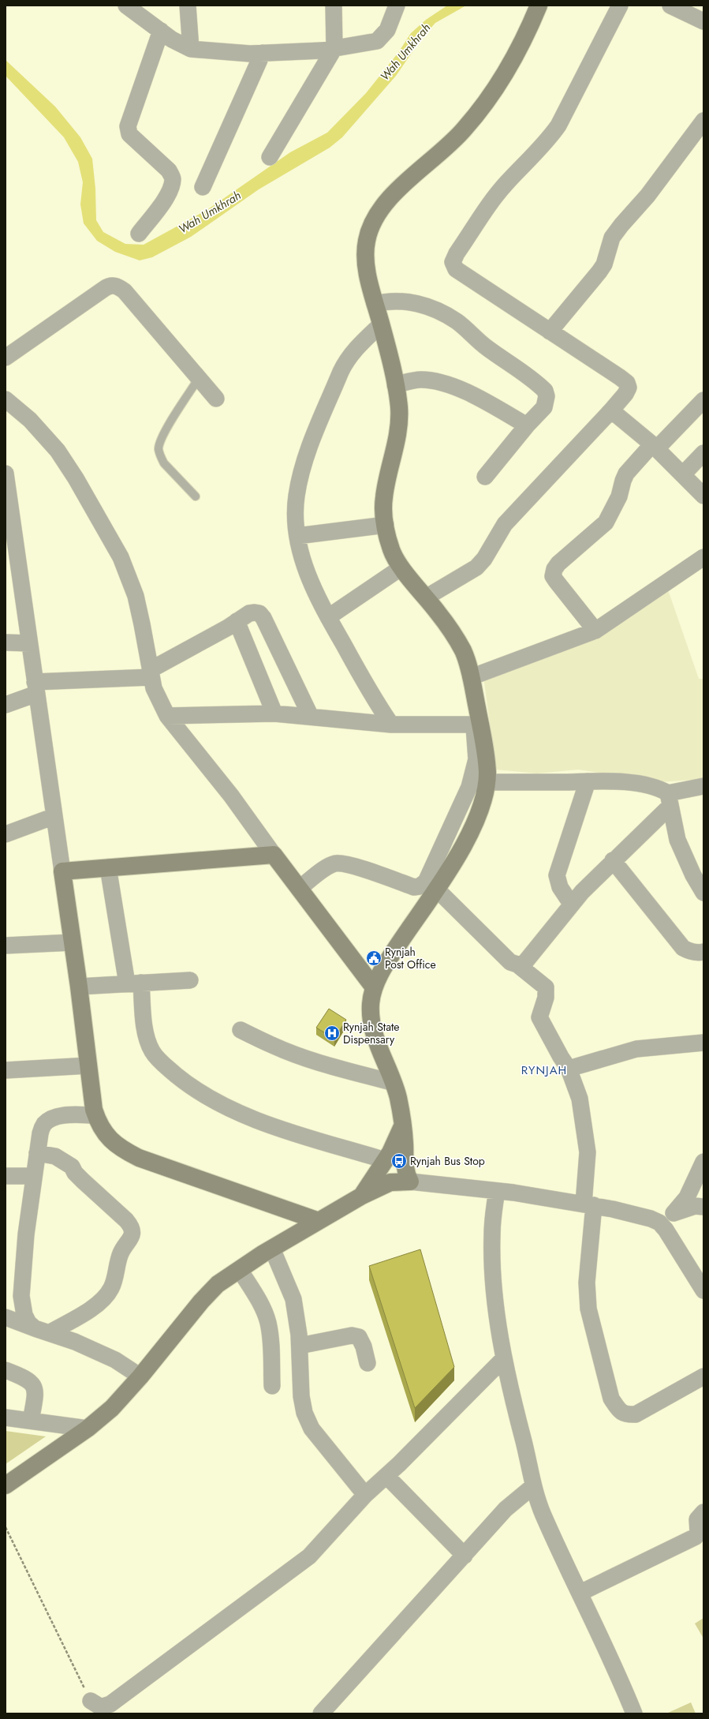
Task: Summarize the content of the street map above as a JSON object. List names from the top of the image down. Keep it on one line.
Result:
{"districts":["RYNJAH"],"water":["Wah Umkhrah"],"places":{"public building":["Rynjah Post Office"],"hospital":["Rynjah State Dispensary"],"bus stop":["Rynjah Bus Stop"]}}
